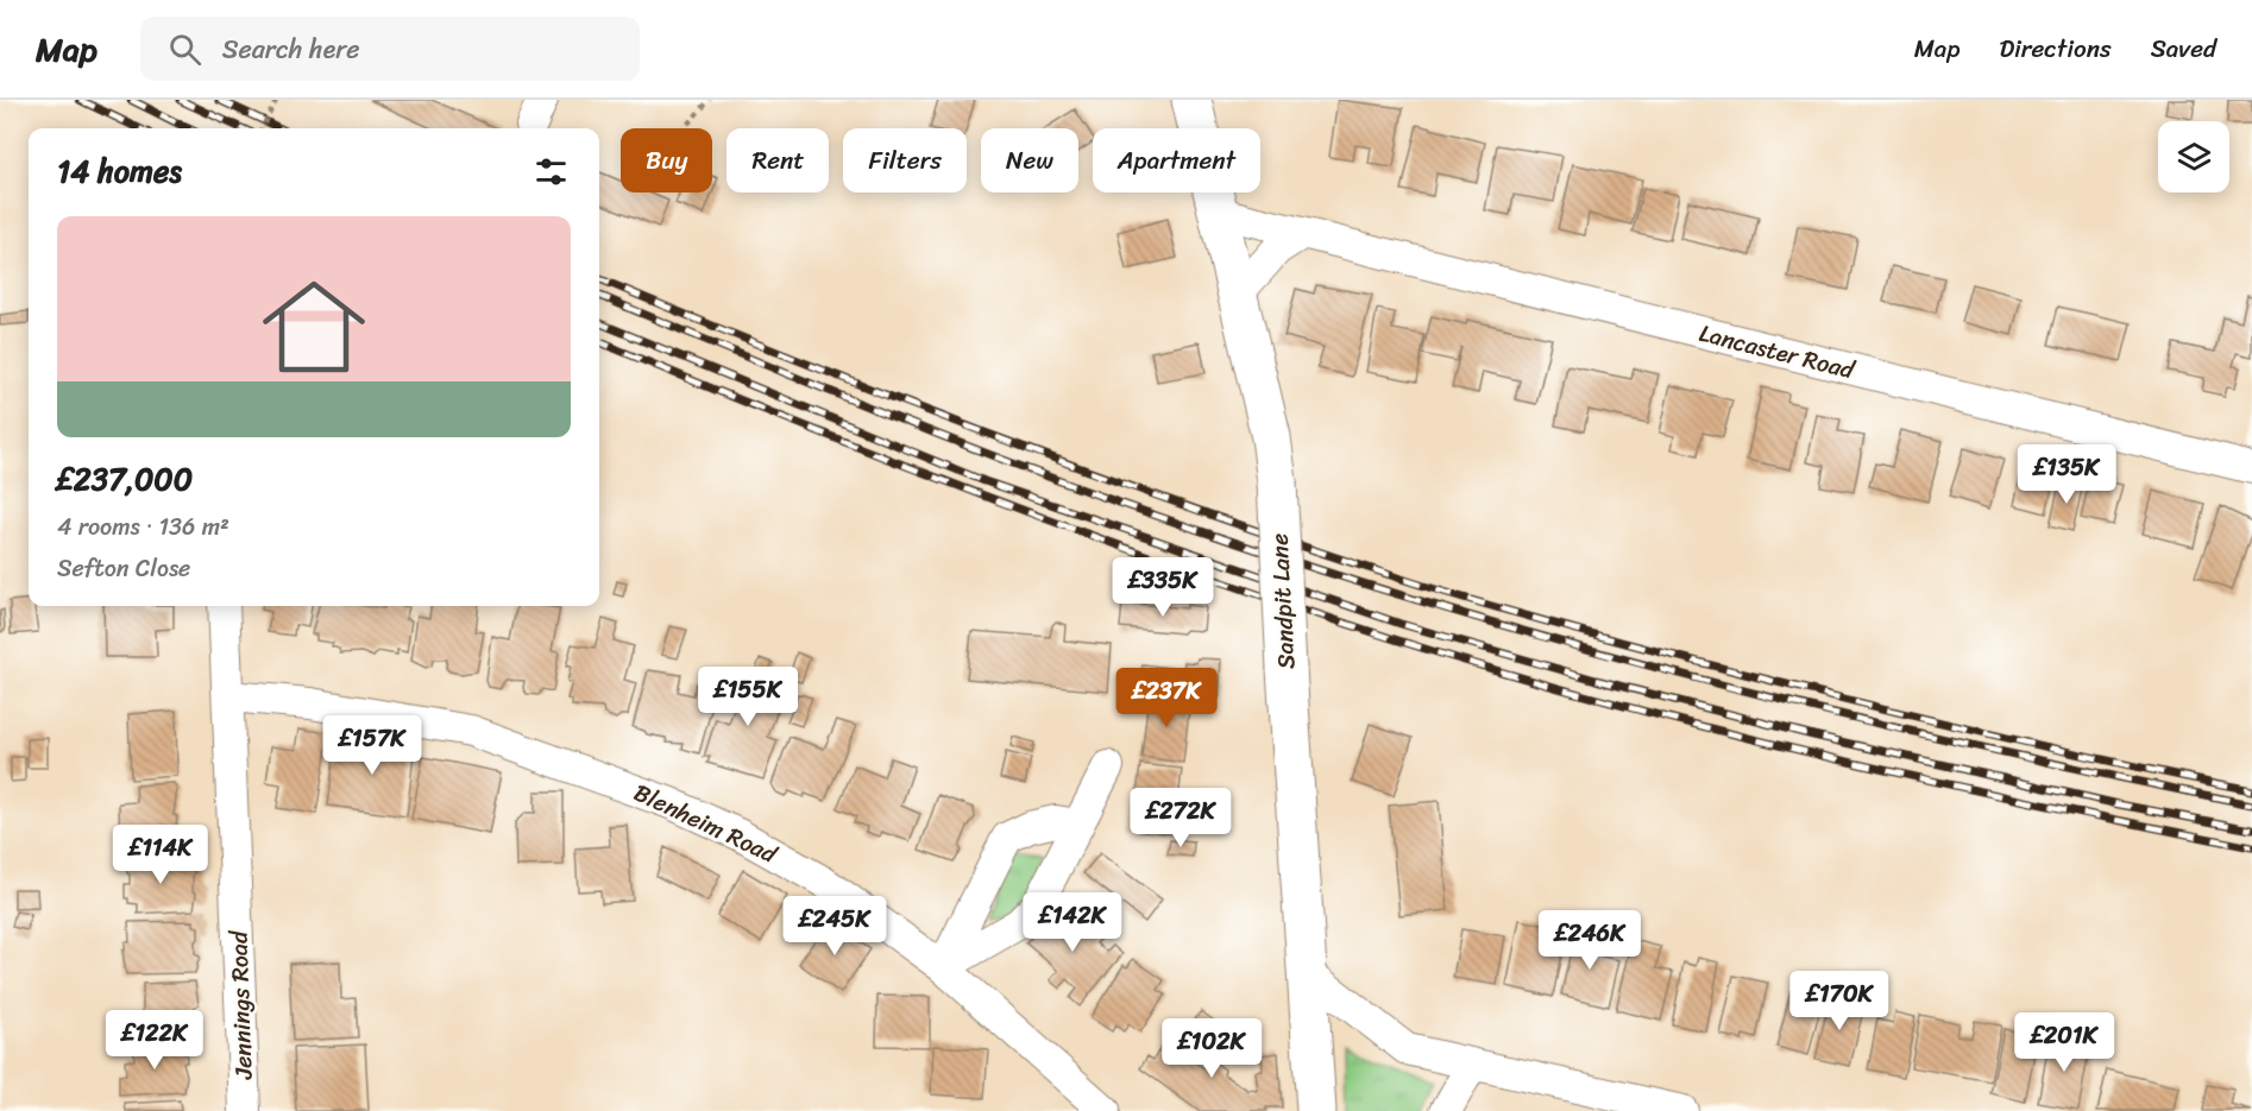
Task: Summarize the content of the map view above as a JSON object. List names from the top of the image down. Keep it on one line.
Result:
{"streets":{"street":["Lancaster Road","Sandpit Lane","Blenheim Road","Jennings Road"]},"crossings":[["Lancaster Road","Sandpit Lane"],["Blenheim Road","Jennings Road"]],"page":{"header":"Map","search":"Search here","nav":["Map","Directions","Saved"],"chip":["Buy","Rent","Filters","New","Apartment"],"heading":"14 homes","list":[{"name":"£237,000","note":"4 rooms · 136 m² · Sefton Close"}],"price":["£135K","£335K","£155K","£237K","£157K","£272K","£114K","£142K","£245K","£246K","£170K","£122K","£201K","£102K"]}}
